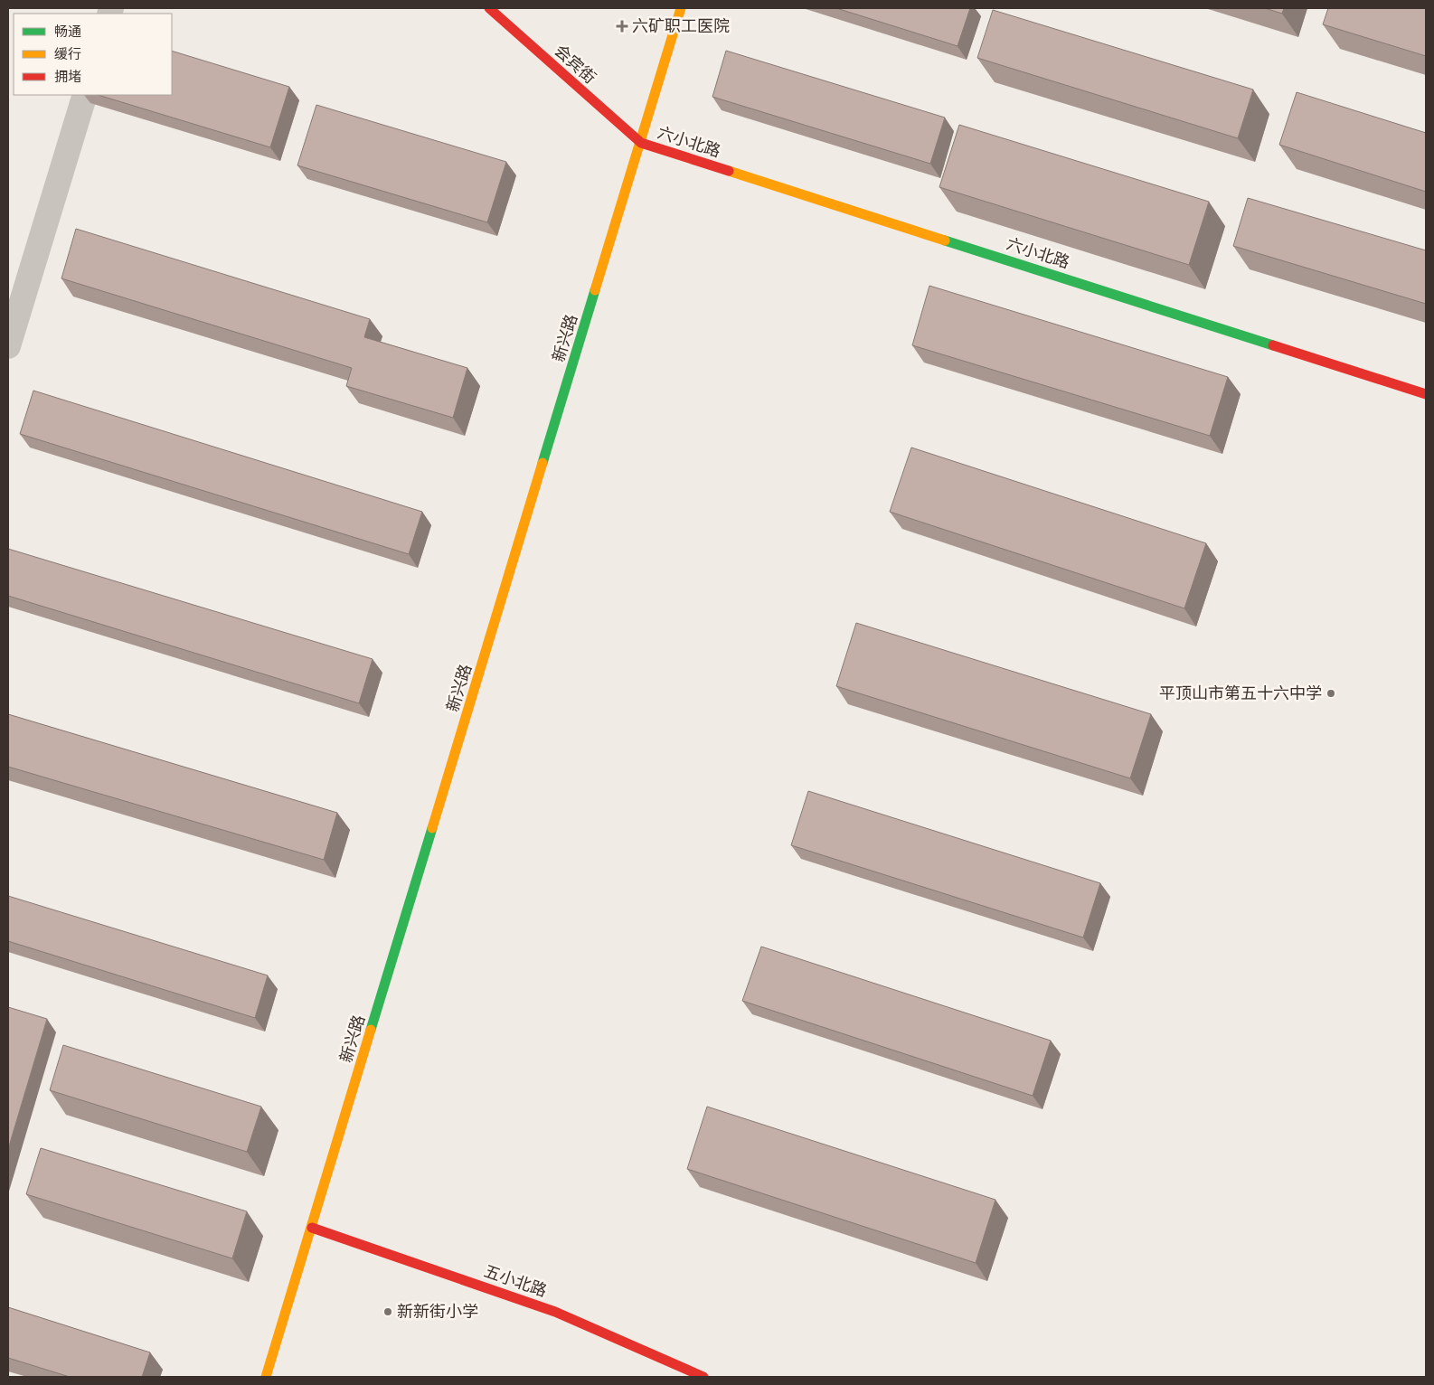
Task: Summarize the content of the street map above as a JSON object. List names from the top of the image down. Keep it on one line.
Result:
{"streets":{"street":["会宾街","六小北路","新兴路","五小北路"]},"crossings":[["会宾街","六小北路"],["会宾街","新兴路"],["六小北路","新兴路"],["新兴路","五小北路"]],"places":{"health":["六矿职工医院"],"other":["平顶山市第五十六中学","新新街小学"]},"legend":["畅通","缓行","拥堵"]}
